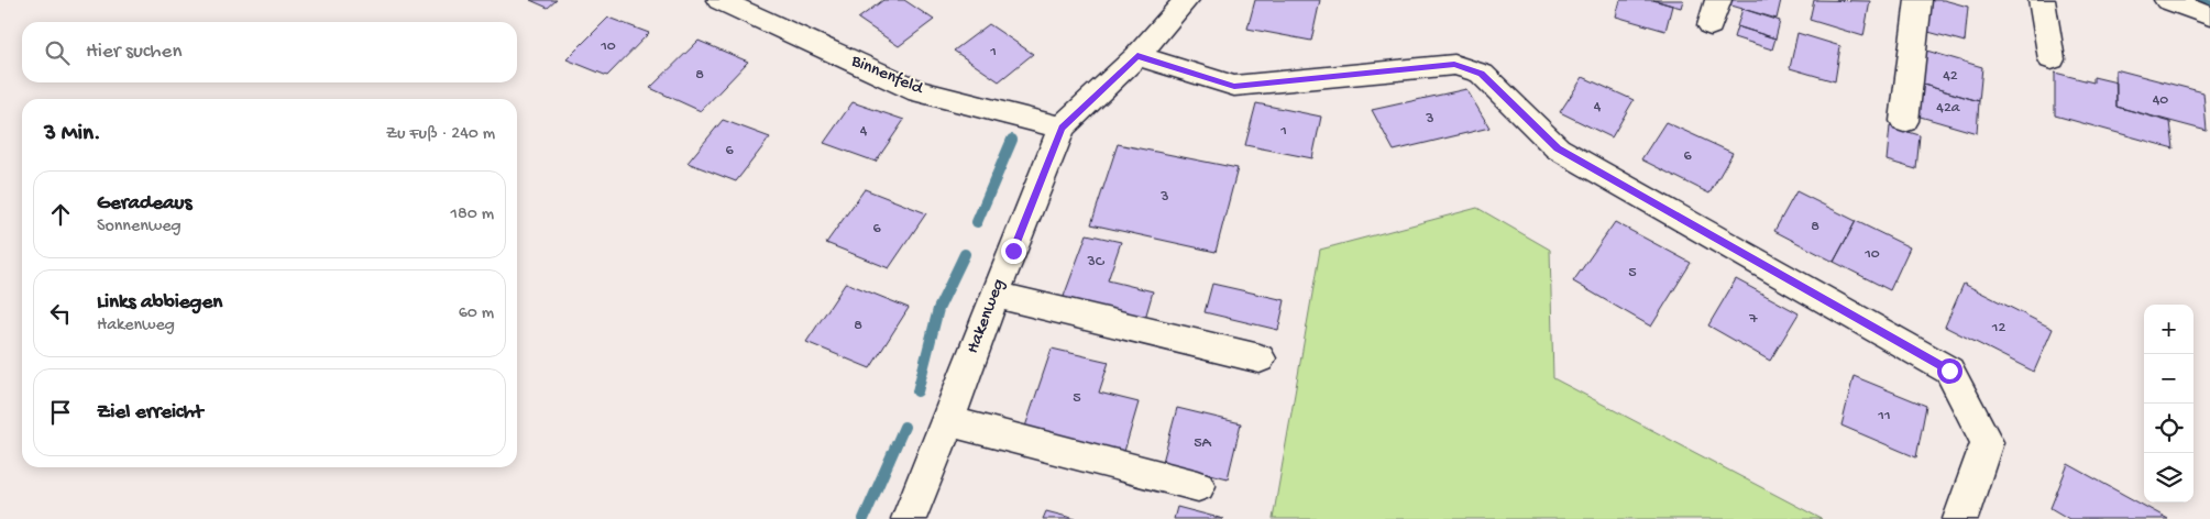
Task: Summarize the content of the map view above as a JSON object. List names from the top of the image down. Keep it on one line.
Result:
{"streets":{"street":["Binnenfeld","Hakenweg"]},"crossings":[["Binnenfeld","Hakenweg"]],"house_numbers":["10","1","8","42","40","4","42a","3","4","1","6","6","3","8","6","10","3C","5","7","8","12","5","11","5A"],"page":{"search":"Hier suchen","heading":["3 Min.","Zu Fuß · 240 m"],"list":[["Geradeaus","Sonnenweg","180 m"],["Links abbiegen","Hakenweg","60 m"],"Ziel erreicht"],"map_buttons":["+","−"]}}
